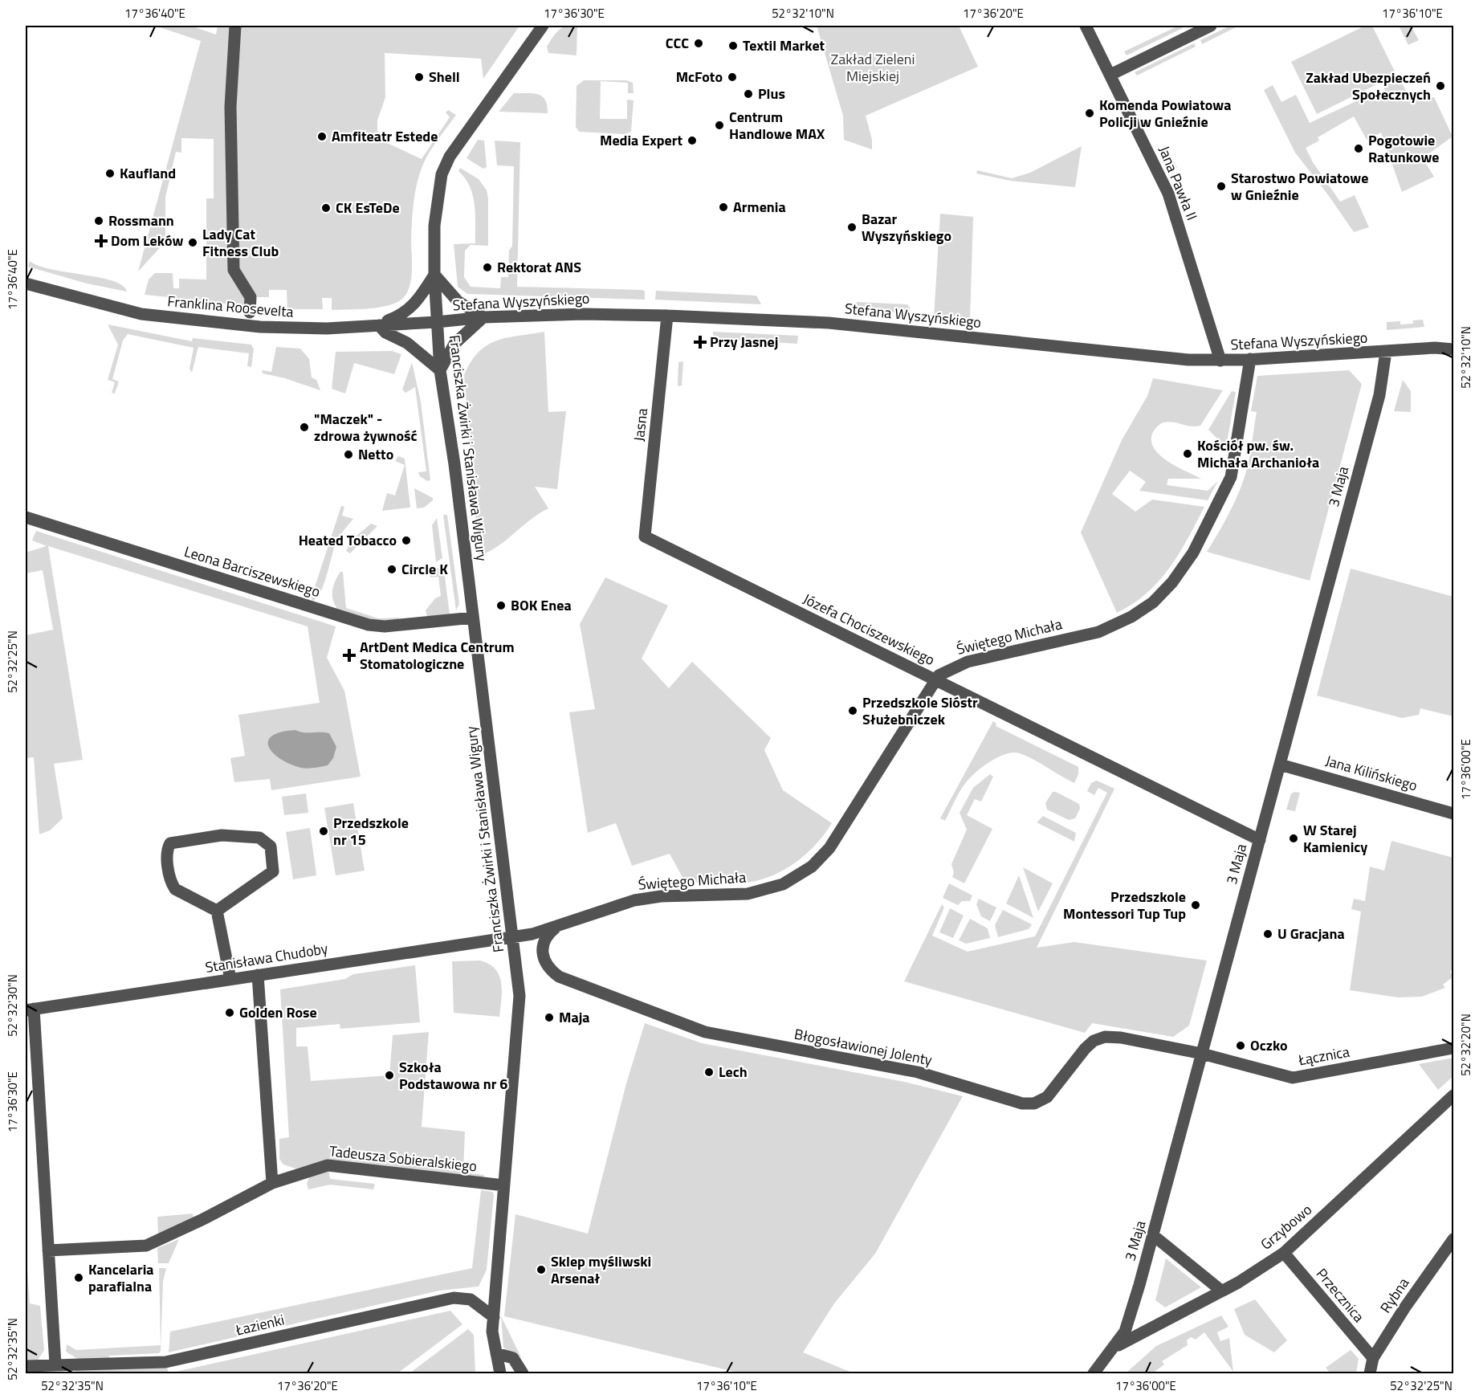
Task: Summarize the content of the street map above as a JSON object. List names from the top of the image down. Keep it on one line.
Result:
{"streets":{"street":["Jana Pawła II","Stefana Wyszyńskiego","Franklina Roosevelta","Jasna","Franciszka Żwirki i Stanisława Wigury","3 Maja","Leona Barciszewskiego","Józefa Chociszewskiego","Świętego Michała","Jana Kilińskiego","Stanisława Chudoby","Błogosławionej Jolenty","Łącznica","Tadeusza Sobieralskiego","Grzybowo","Przecznica","Rybna","Łazienki"]},"crossings":[["Jana Pawła II","Stefana Wyszyńskiego"],["Stefana Wyszyńskiego","Franklina Roosevelta"],["Stefana Wyszyńskiego","Jasna"],["Stefana Wyszyńskiego","Franciszka Żwirki i Stanisława Wigury"],["Stefana Wyszyńskiego","3 Maja"],["Stefana Wyszyńskiego","Świętego Michała"],["Franklina Roosevelta","Franciszka Żwirki i Stanisława Wigury"],["Jasna","Józefa Chociszewskiego"],["Franciszka Żwirki i Stanisława Wigury","Leona Barciszewskiego"],["Franciszka Żwirki i Stanisława Wigury","Świętego Michała"],["Franciszka Żwirki i Stanisława Wigury","Stanisława Chudoby"],["Franciszka Żwirki i Stanisława Wigury","Tadeusza Sobieralskiego"],["Franciszka Żwirki i Stanisława Wigury","Łazienki"],["3 Maja","Józefa Chociszewskiego"],["3 Maja","Jana Kilińskiego"],["3 Maja","Błogosławionej Jolenty"],["3 Maja","Łącznica"],["3 Maja","Grzybowo"],["Józefa Chociszewskiego","Świętego Michała"],["Świętego Michała","Stanisława Chudoby"],["Świętego Michała","Błogosławionej Jolenty"],["Błogosławionej Jolenty","Łącznica"],["Grzybowo","Przecznica"],["Przecznica","Rybna"]],"parks":["Zakład Zieleni Miejskiej"],"places":{"other":["CCC","Textil Market","Shell","McFoto","Zakład Ubezpieczeń Społecznych","Plus","Komenda Powiatowa Policji w Gnieźnie","Centrum Handlowe MAX","Amfiteatr Estede","Media Expert","Pogotowie Ratunkowe","Kaufland","Starostwo Powiatowe w Gnieźnie","Armenia","CK EsTeDe","Rossmann","Bazar Wyszyńskiego","Lady Cat Fitness Club","Rektorat ANS","\"Maczek\" - zdrowa żywność","Kościół pw. św. Michała Archanioła","Netto","Heated Tobacco","Circle K","BOK Enea","Przedszkole Sióstr Służebniczek","Przedszkole nr 15","W Starej Kamienicy","Przedszkole Montessori Tup Tup","U Gracjana","Golden Rose","Maja","Oczko","Lech","Szkoła Podstawowa nr 6","Sklep myśliwski Arsenał","Kancelaria parafialna"],"health":["Dom Leków","Przy Jasnej","ArtDent Medica Centrum Stomatologiczne"]},"coordinates":["17°36'40\"E","17°36'30\"E","52°32'10\"N","17°36'20\"E","17°36'10\"E","52°32'25\"N","17°36'00\"E","52°32'30\"N","52°32'20\"N","52°32'35\"N"]}
